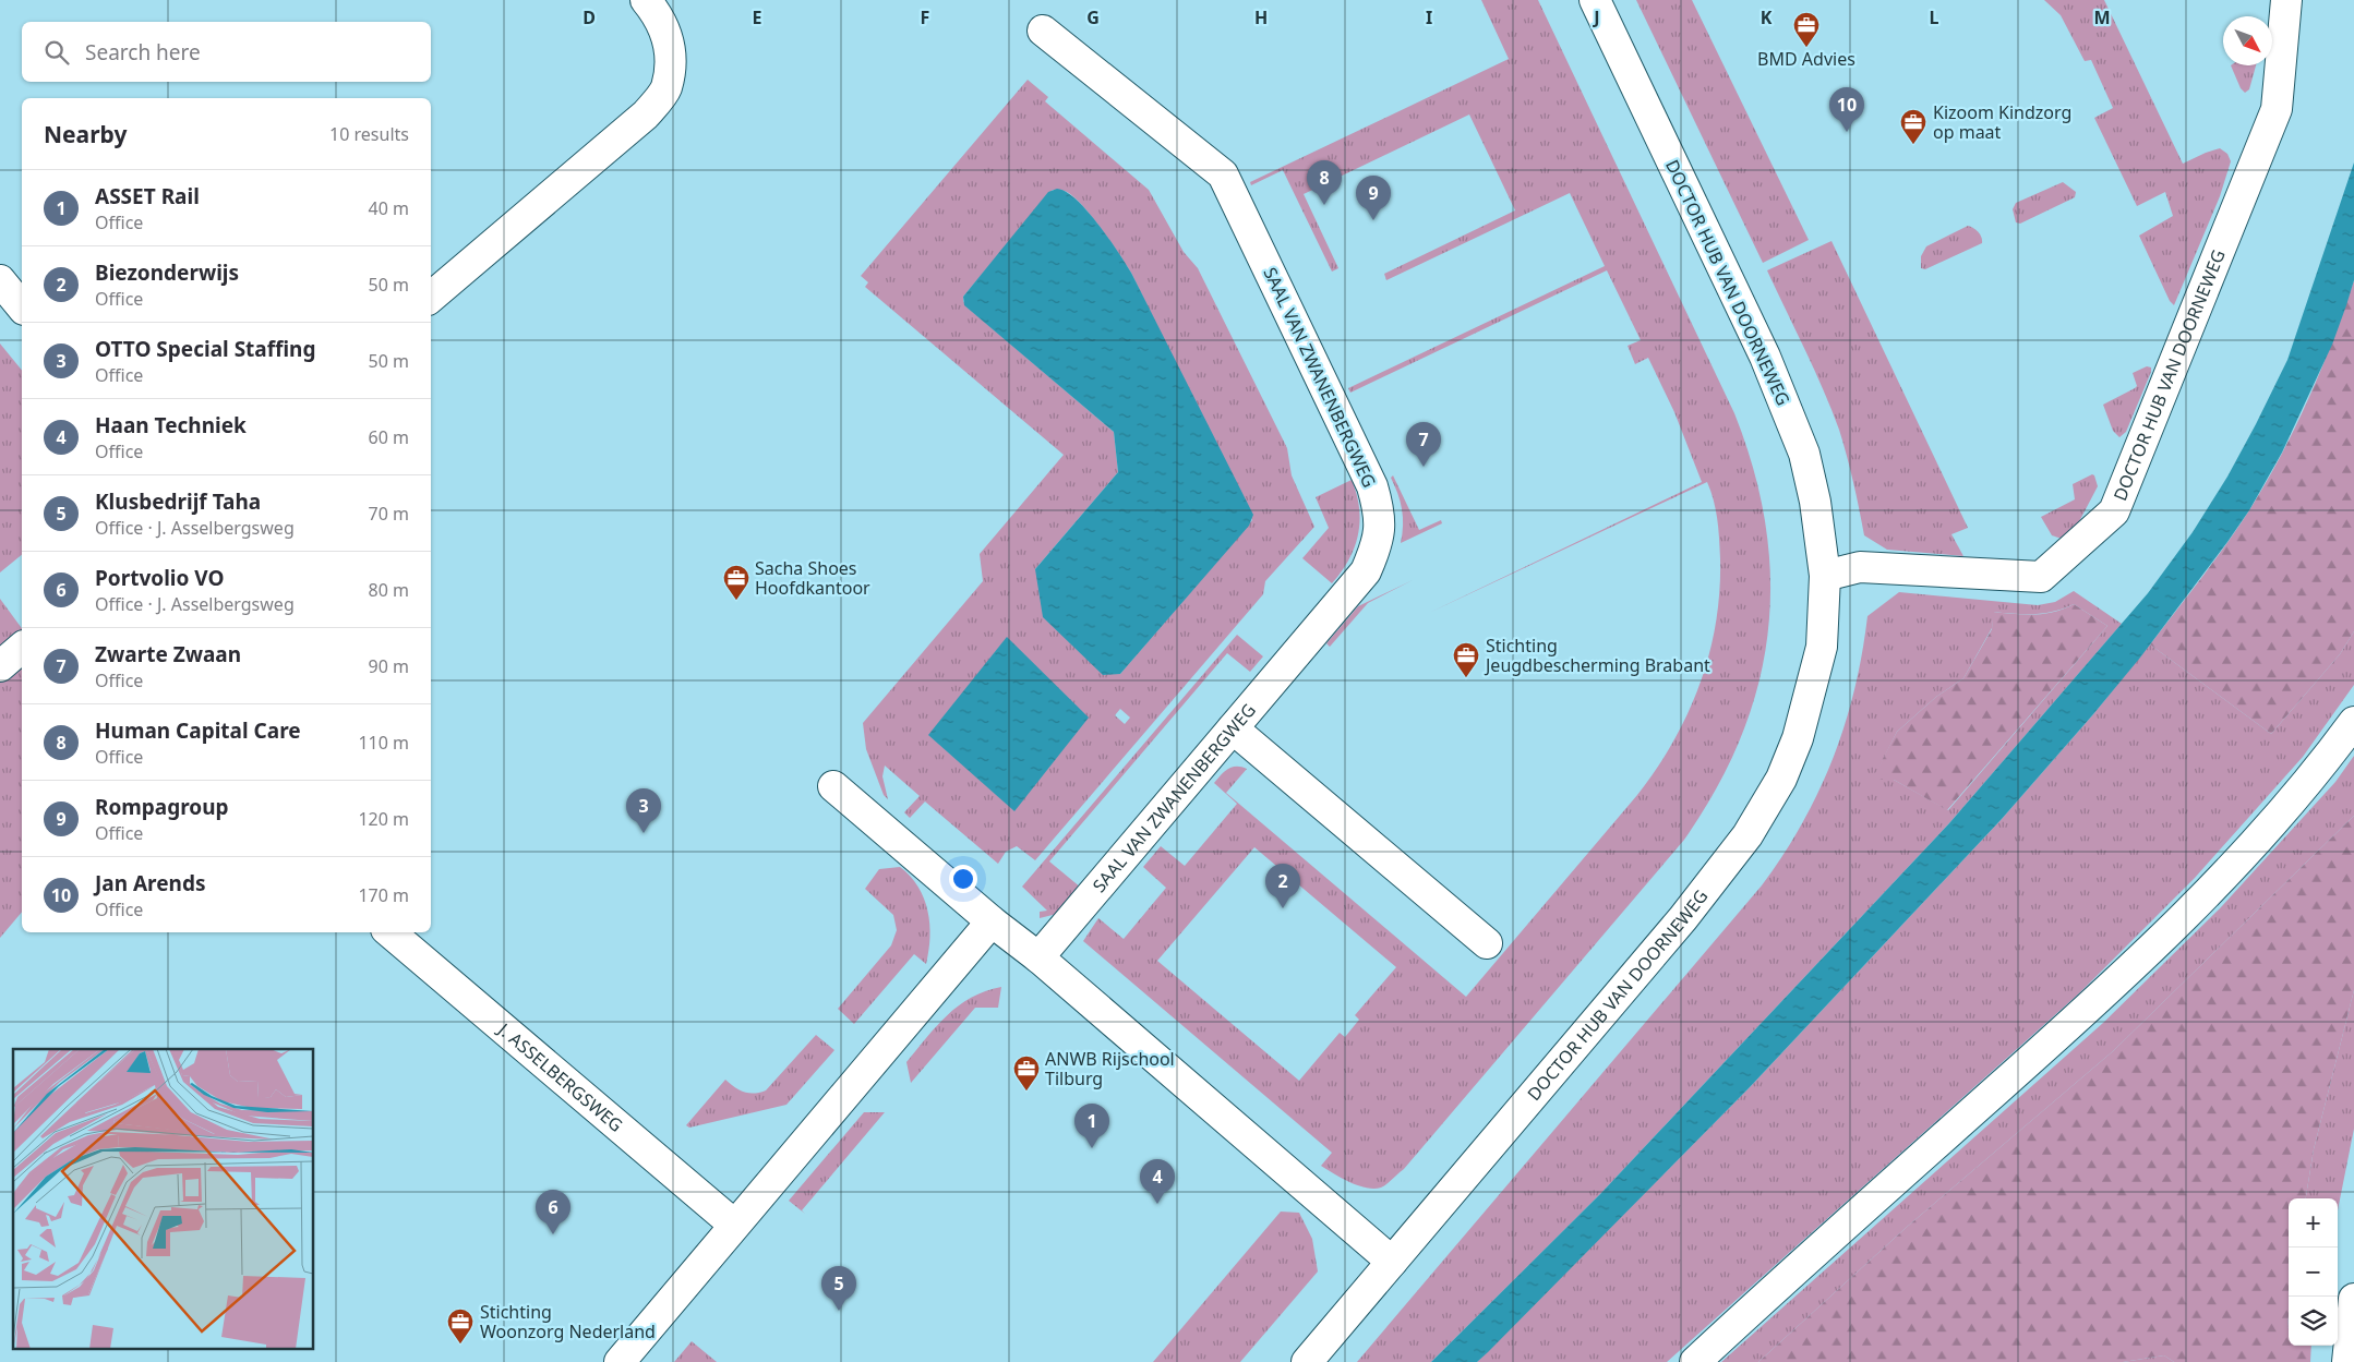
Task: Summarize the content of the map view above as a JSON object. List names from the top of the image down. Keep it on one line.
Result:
{"streets":{"street":["DOCTOR HUB VAN DOORNEWEG","SAAL VAN ZWANENBERGWEG","J. ASSELBERGSWEG"]},"places":{"office":["BMD Advies","Kizoom Kindzorg op maat","Sacha Shoes Hoofdkantoor","Stichting Jeugdbescherming Brabant","ANWB Rijschool Tilburg","Stichting Woonzorg Nederland"]},"north":"bottom right","page":{"search":"Search here","pins":["10","8","9","7","3","2","1","4","6","5"],"heading":["Nearby","10 results"],"list":[{"mark":"1","name":"ASSET Rail","note":"Office","value":"40 m"},{"mark":"2","name":"Biezonderwijs","note":"Office","value":"50 m"},{"mark":"3","name":"OTTO Special Staffing","note":"Office","value":"50 m"},{"mark":"4","name":"Haan Techniek","note":"Office","value":"60 m"},{"mark":"5","name":"Klusbedrijf Taha","note":"Office · J. Asselbergsweg","value":"70 m"},{"mark":"6","name":"Portvolio VO","note":"Office · J. Asselbergsweg","value":"80 m"},{"mark":"7","name":"Zwarte Zwaan","note":"Office","value":"90 m"},{"mark":"8","name":"Human Capital Care","note":"Office","value":"110 m"},{"mark":"9","name":"Rompagroup","note":"Office","value":"120 m"},{"mark":"10","name":"Jan Arends","note":"Office","value":"170 m"}],"map_buttons":["+","−"]},"grid":{"columns":["D","E","F","G","H","I","J","K","L","M"]}}
